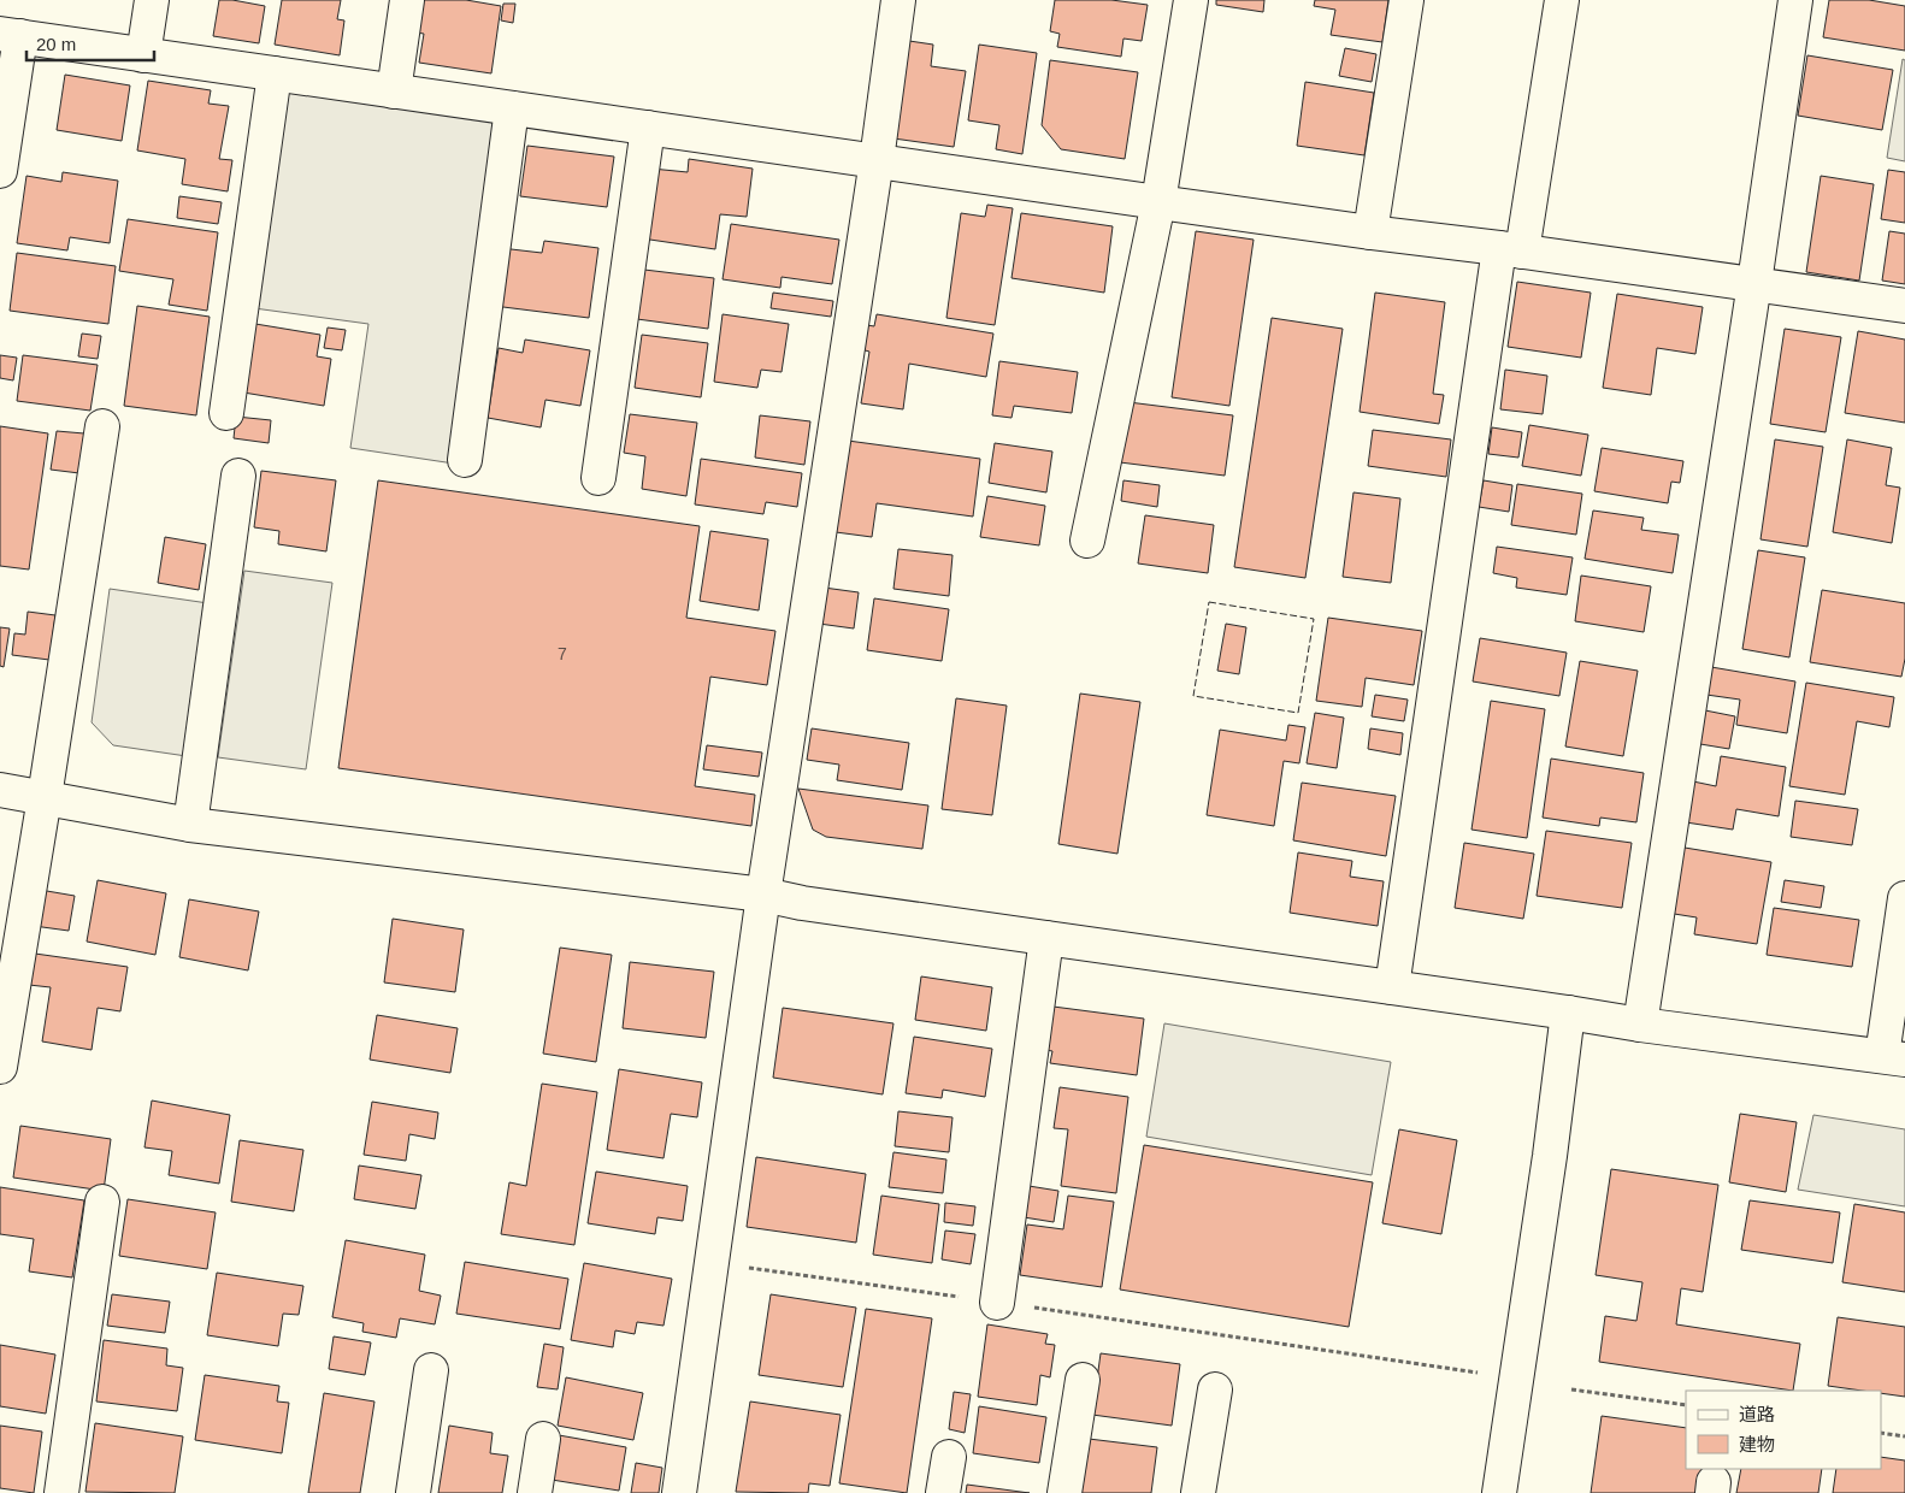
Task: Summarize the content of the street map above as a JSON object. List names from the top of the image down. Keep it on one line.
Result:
{"house_numbers":["7"],"legend":["道路","建物"],"scale_bar":"20 m"}
